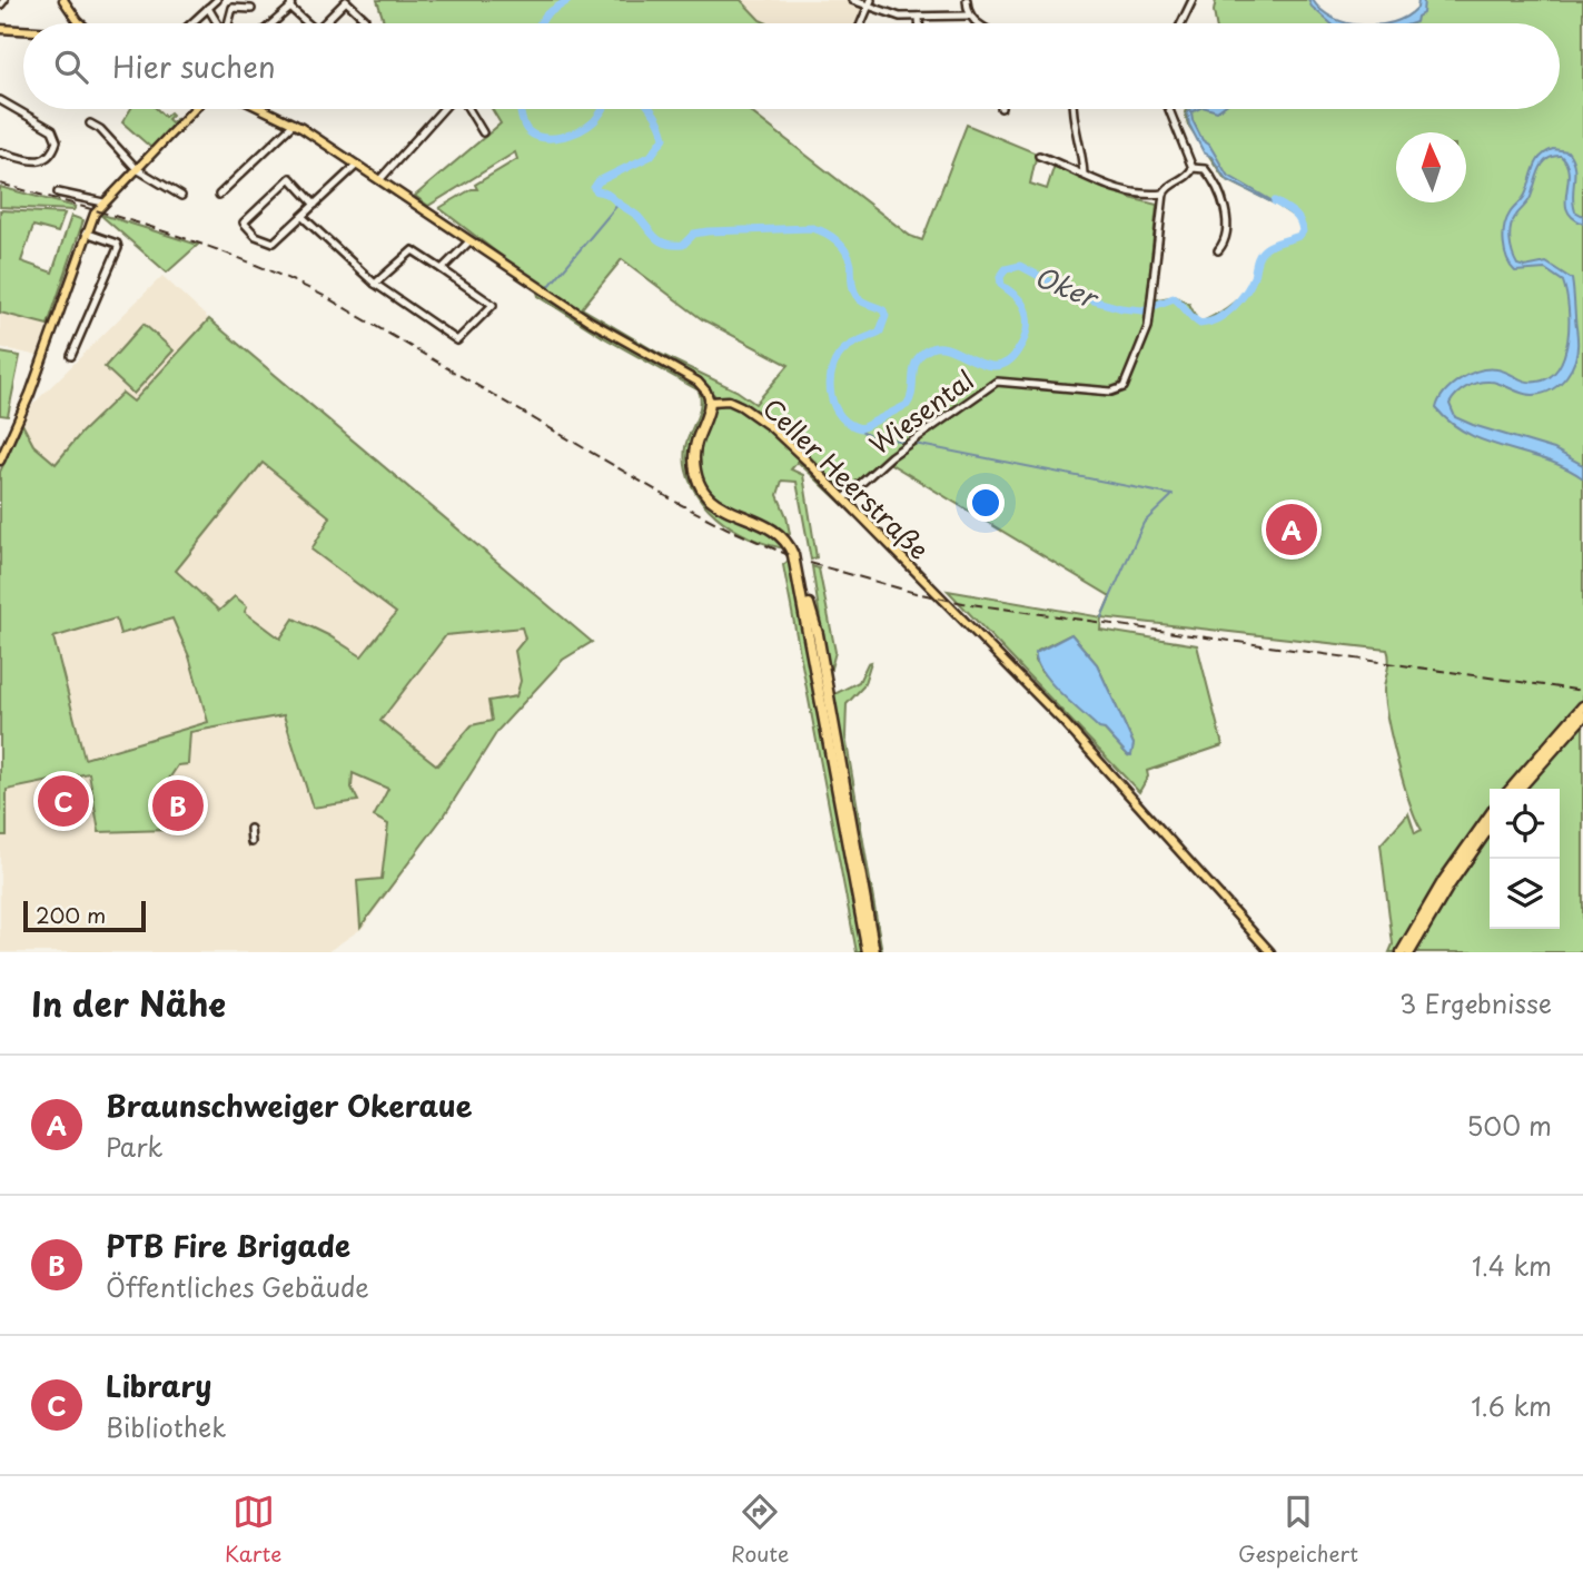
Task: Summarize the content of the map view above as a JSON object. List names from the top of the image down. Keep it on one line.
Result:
{"streets":{"main road":["Celler Heerstraße"],"street":["Wiesental"]},"crossings":[["Wiesental","Celler Heerstraße"]],"water":["Oker"],"scale_bar":"200 m","north":"top","page":{"search":"Hier suchen","pins":["A","C","B"],"scale":"200 m","heading":["In der Nähe","3 Ergebnisse"],"list":[{"mark":"A","name":"Braunschweiger Okeraue","note":"Park","value":"500 m"},{"mark":"B","name":"PTB Fire Brigade","note":"Öffentliches Gebäude","value":"1.4 km"},{"mark":"C","name":"Library","note":"Bibliothek","value":"1.6 km"}],"nav":["Karte","Route","Gespeichert"]}}
